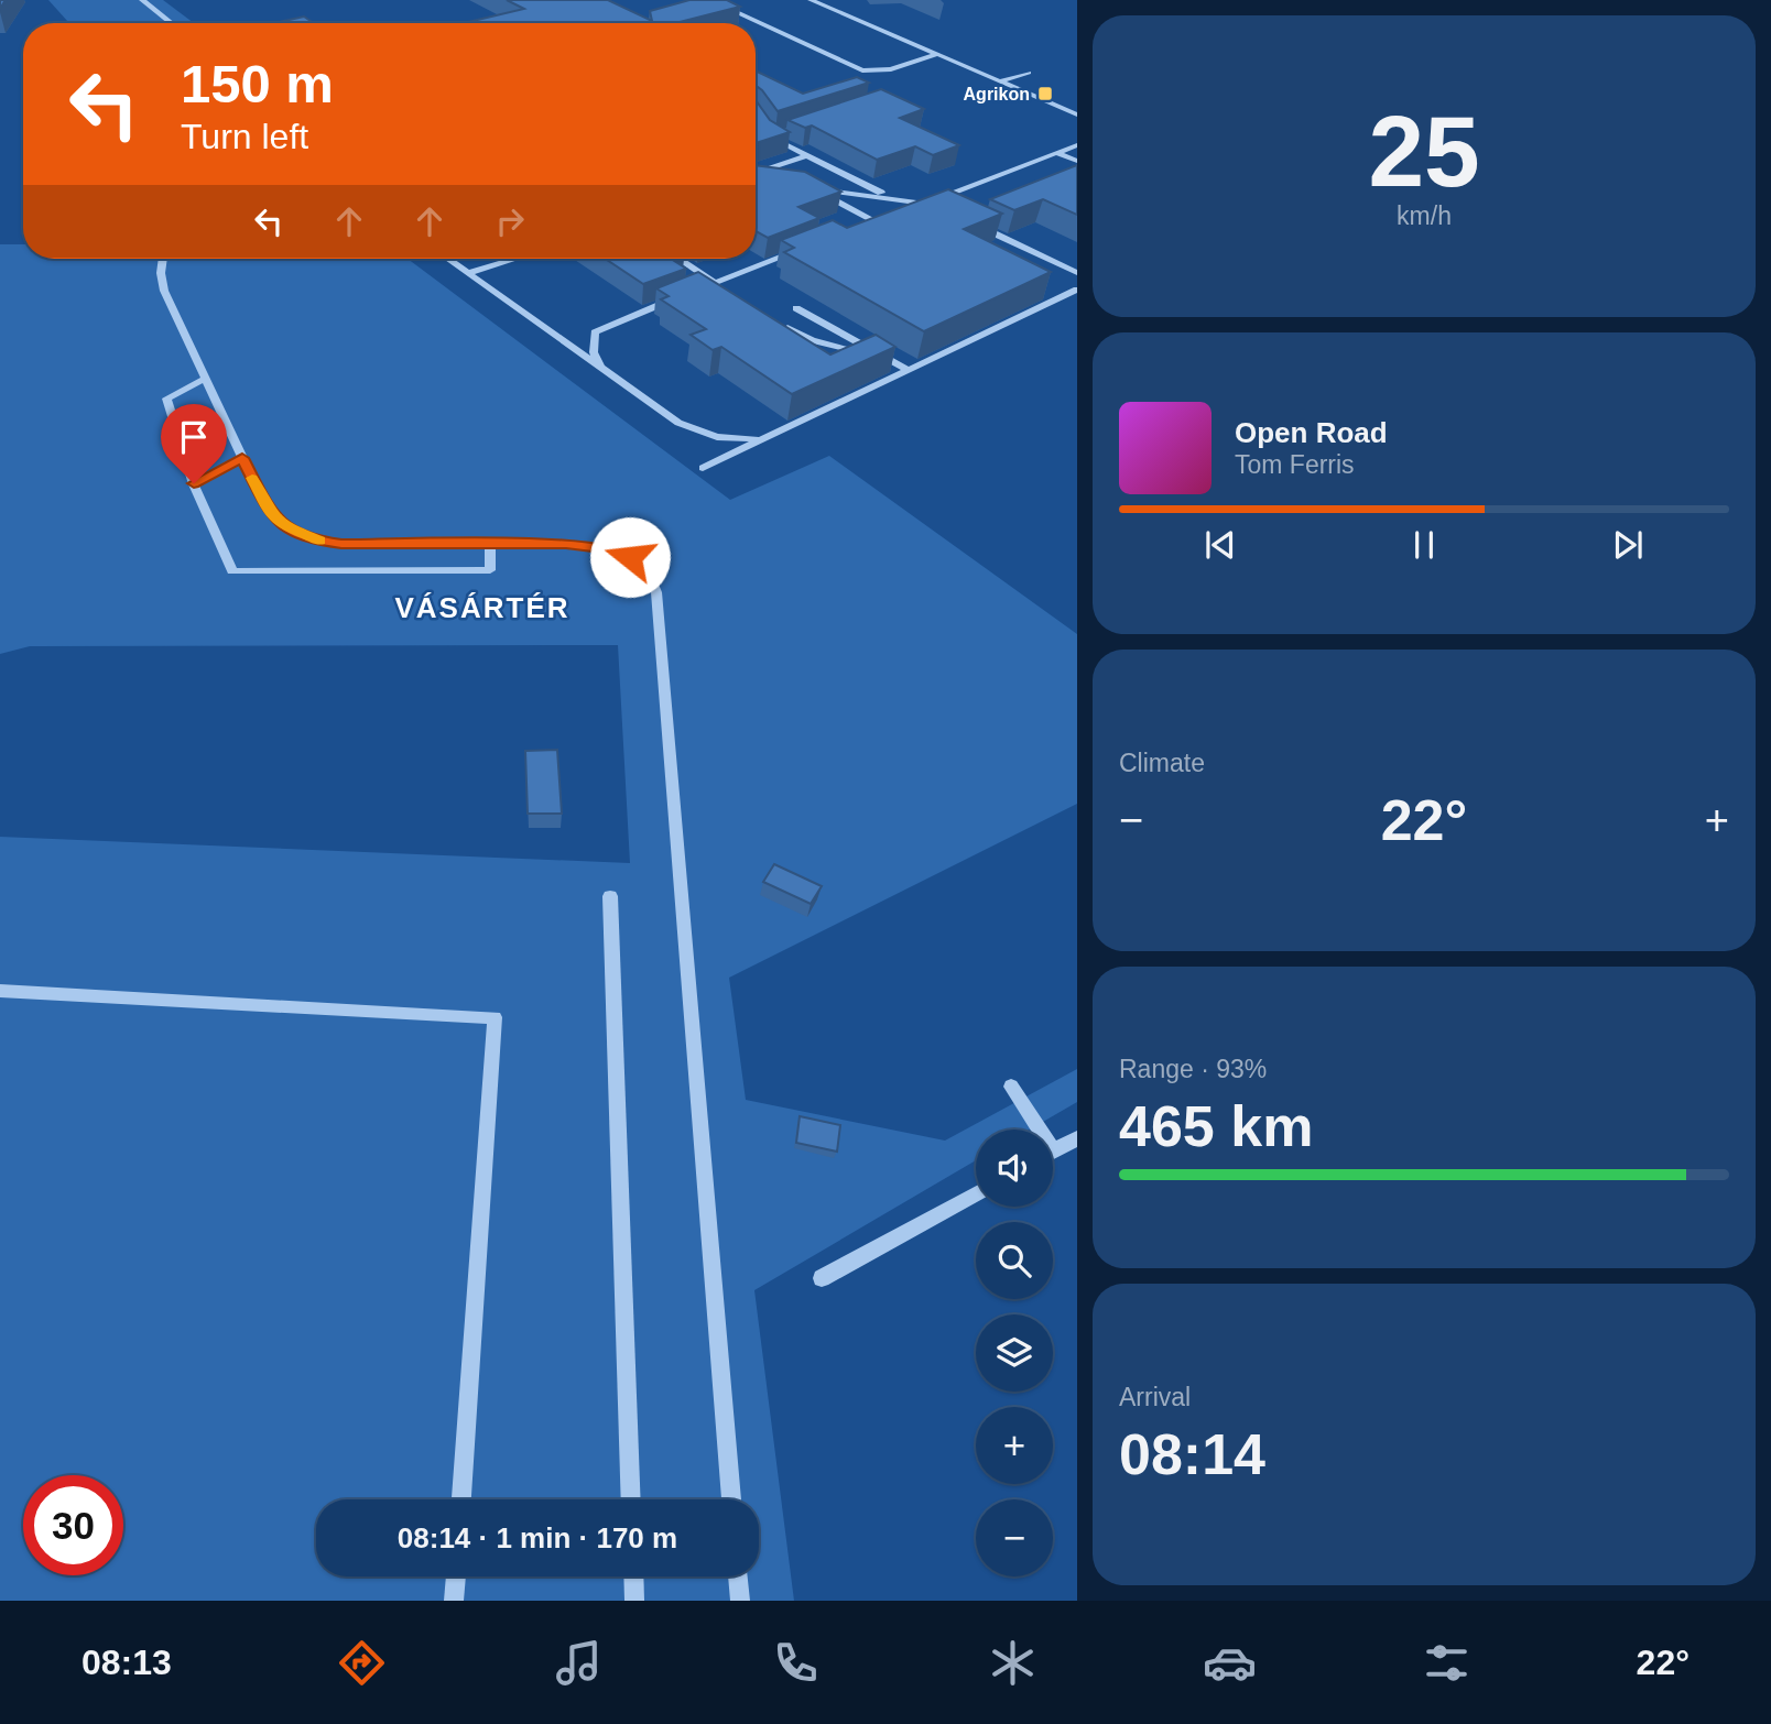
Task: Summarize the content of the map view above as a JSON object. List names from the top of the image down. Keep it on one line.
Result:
{"districts":["VÁSÁRTÉR"],"places":{"transit":["Agrikon"]},"page":{"tile":[["25","km/h"],"Climate",["Range · 93%","465 km"],["Arrival","08:14"]],"turn":["150 m","Turn left"],"song":["Open Road","Tom Ferris"],"heat":["−","22°","+"],"map_buttons":["+","−"],"limit":"30","trip":"08:14 · 1 min · 170 m","tabs":["08:13","22°"]}}
